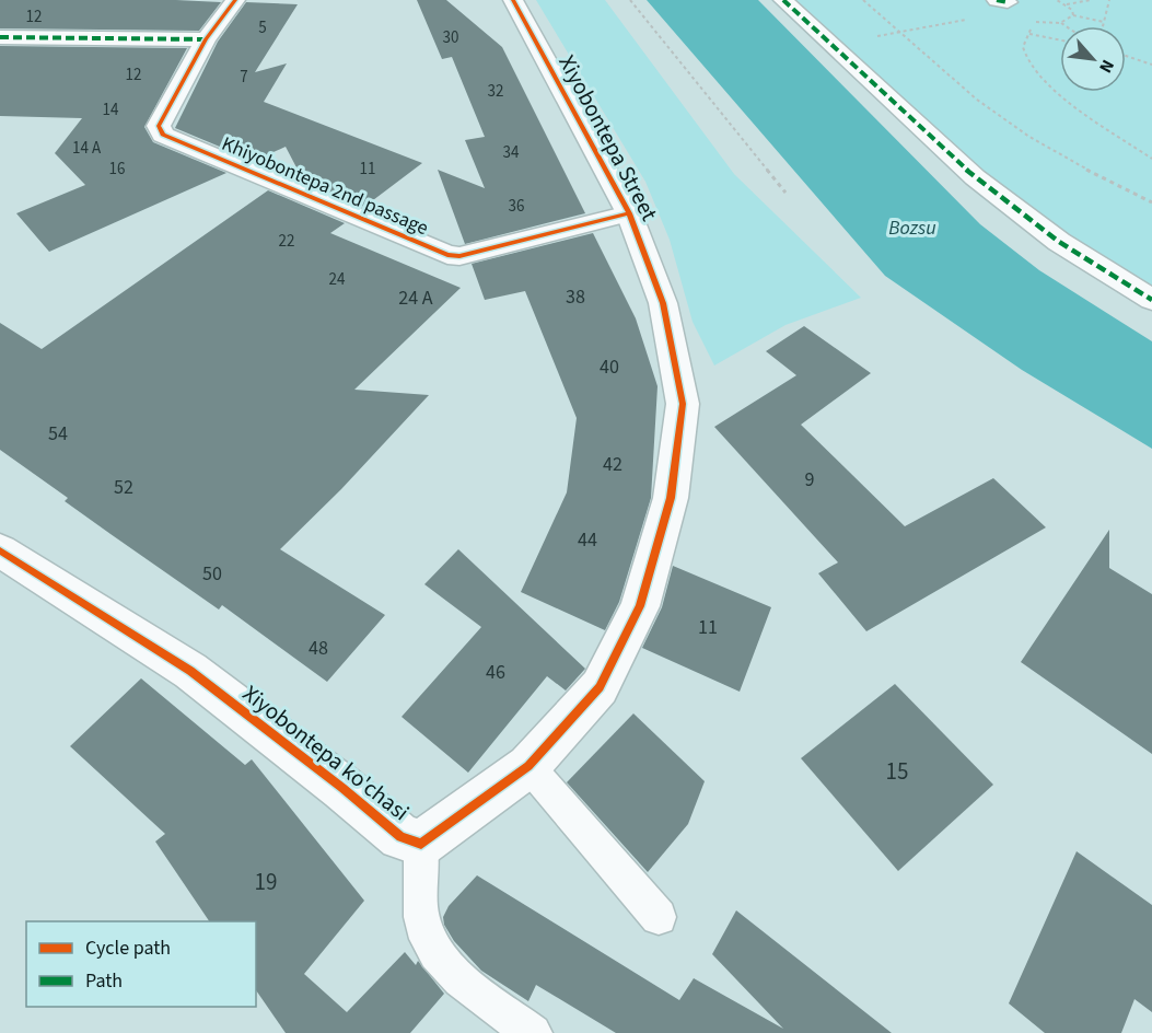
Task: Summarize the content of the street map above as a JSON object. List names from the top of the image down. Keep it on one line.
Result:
{"streets":{"street":["Xiyobontepa Street","Khiyobontepa 2nd passage","Xiyobontepa ko'chasi"]},"crossings":[["Xiyobontepa Street","Khiyobontepa 2nd passage"],["Xiyobontepa Street","Xiyobontepa ko'chasi"]],"water":["Bozsu"],"house_numbers":["12","5","30","12","7","32","14","14 A","34","16","11","36","22","24","38","24 A","40","54","42","9","52","44","50","11","48","46","15","19"],"legend":["Cycle path","Path"],"north":"bottom right"}
